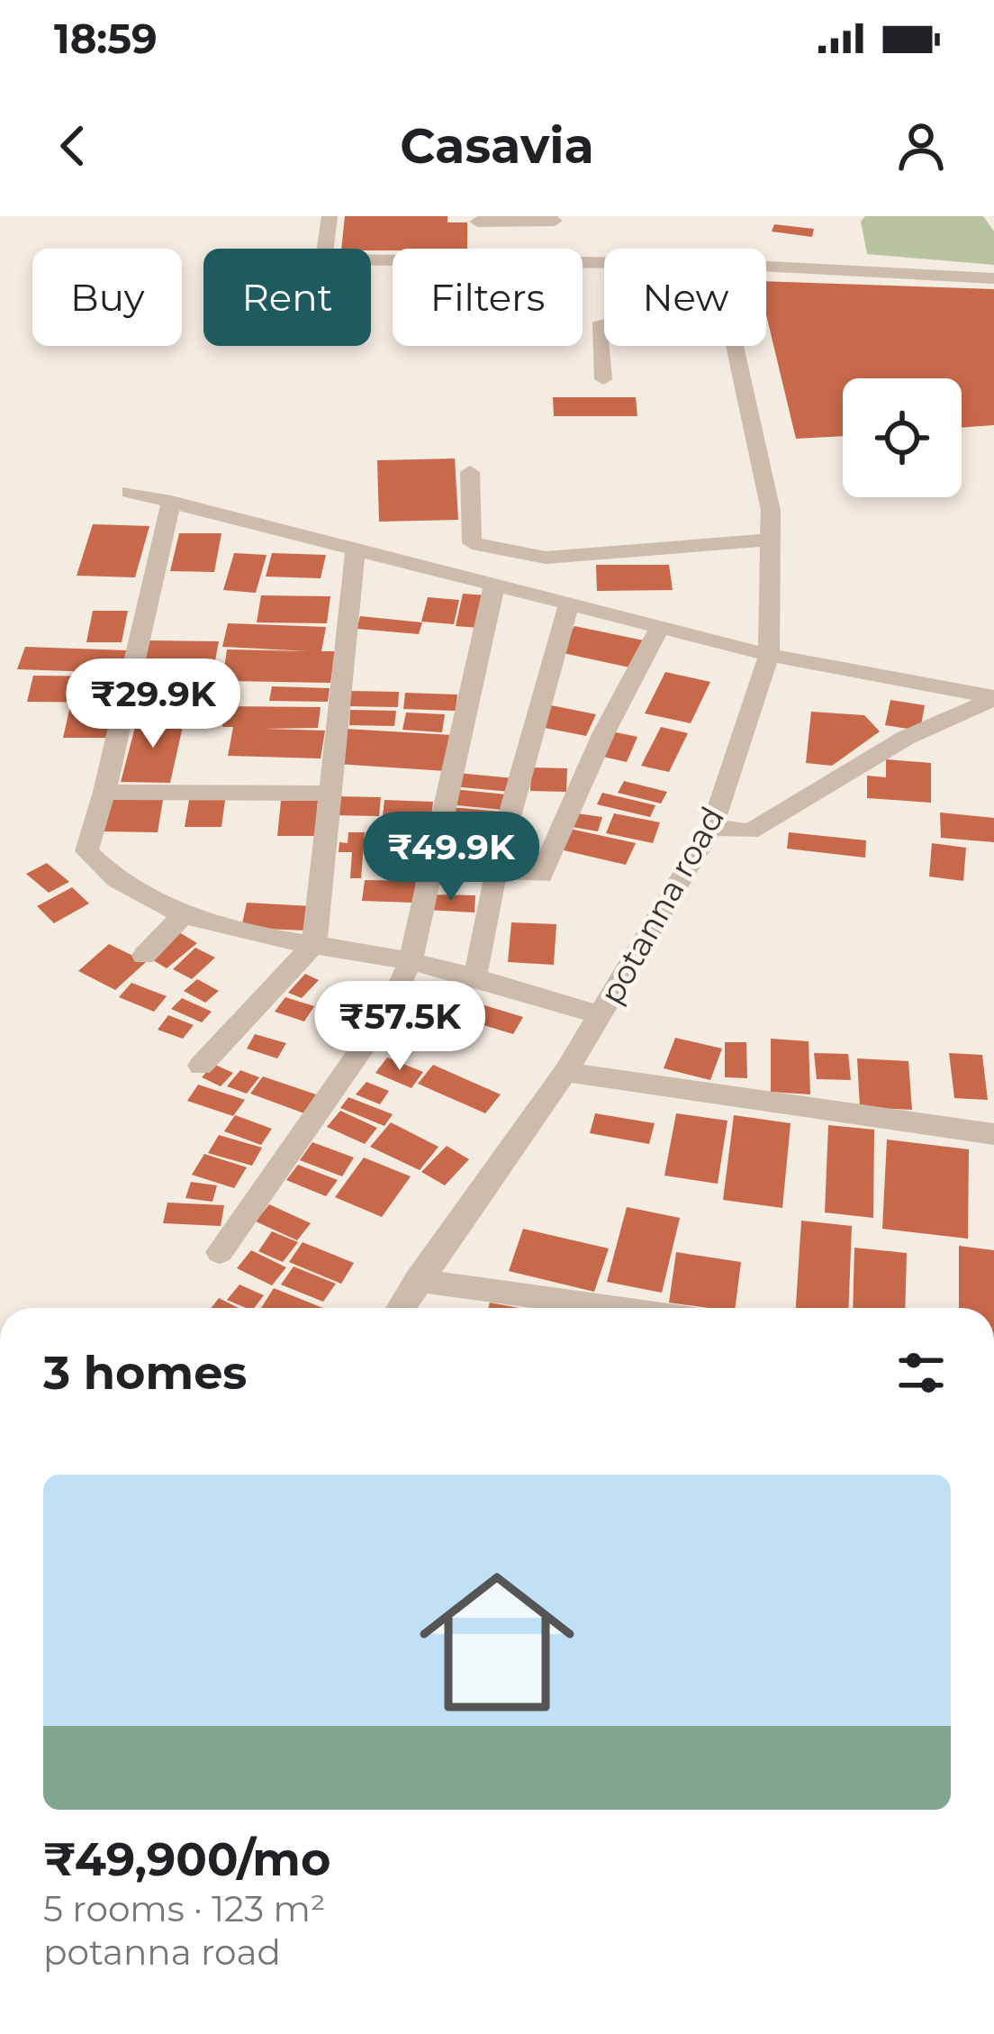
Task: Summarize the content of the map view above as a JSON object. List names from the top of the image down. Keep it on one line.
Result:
{"streets":{"street":["potanna road"]},"page":{"status":"18:59","header":"Casavia","chip":["Buy","Rent","Filters","New"],"price":["₹29.9K","₹49.9K","₹57.5K"],"heading":"3 homes","list":[{"name":"₹49,900/mo","note":"5 rooms · 123 m² · potanna road"}]}}
